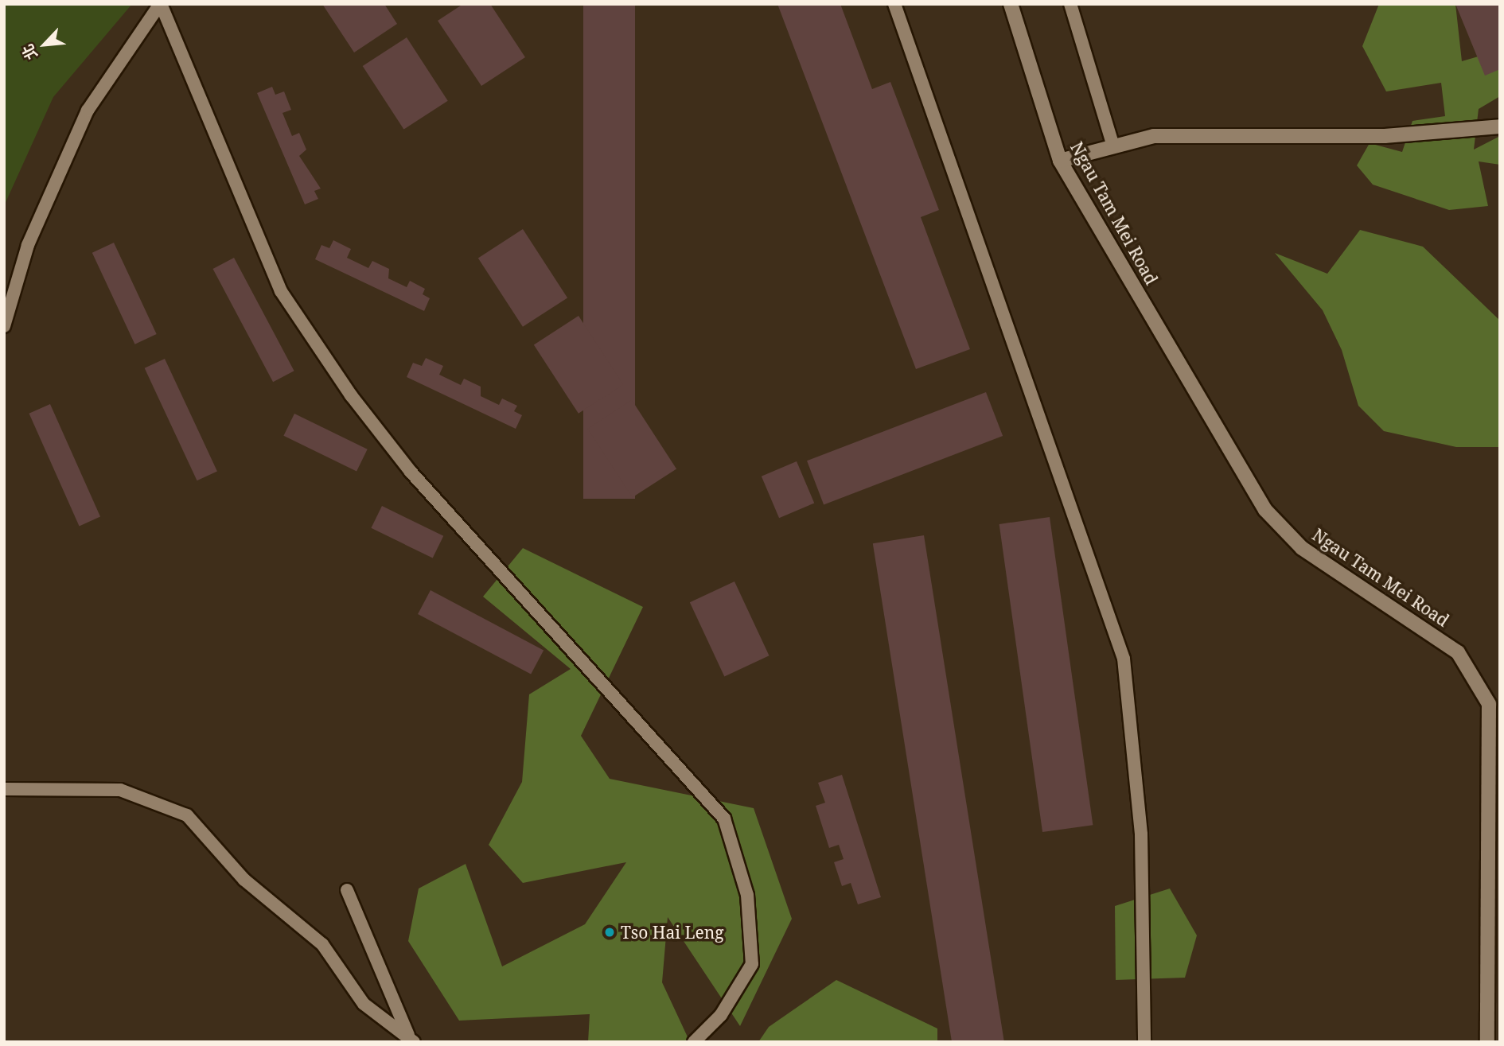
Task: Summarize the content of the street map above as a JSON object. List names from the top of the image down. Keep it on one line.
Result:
{"streets":{"street":["Ngau Tam Mei Road"]},"places":["Tso Hai Leng"],"north":"bottom left"}
